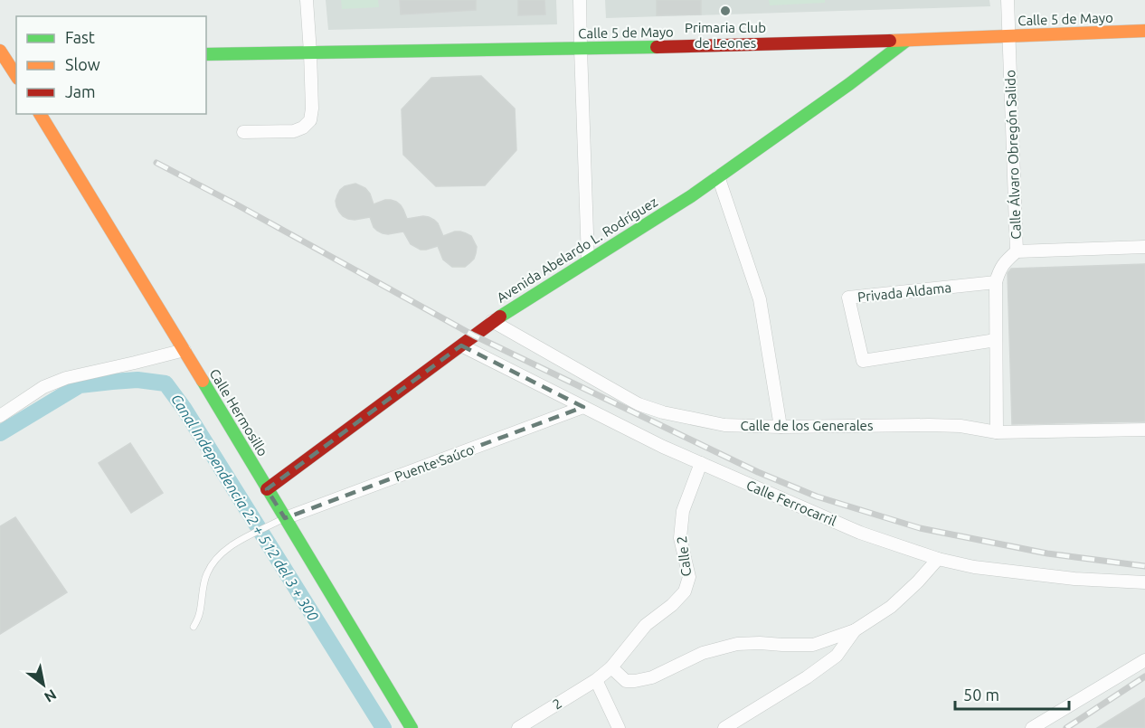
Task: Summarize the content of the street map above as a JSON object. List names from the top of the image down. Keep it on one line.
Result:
{"streets":{"street":["Calle 5 de Mayo","Calle Álvaro Obregón Salido","Avenida Abelardo L. Rodríguez","Privada Aldama","Calle Hermosillo","Calle de los Generales","Puente Saúco","Calle Ferrocarril","Calle 2","2"]},"crossings":[["Calle 5 de Mayo","Calle Álvaro Obregón Salido"],["Calle 5 de Mayo","Avenida Abelardo L. Rodríguez"],["Calle Álvaro Obregón Salido","Privada Aldama"],["Calle Álvaro Obregón Salido","Calle de los Generales"],["Avenida Abelardo L. Rodríguez","Calle Hermosillo"],["Avenida Abelardo L. Rodríguez","Calle de los Generales"],["Avenida Abelardo L. Rodríguez","Calle Ferrocarril"],["Calle Hermosillo","Puente Saúco"],["Puente Saúco","Calle Ferrocarril"],["Calle Ferrocarril","Calle 2"],["Calle 2","2"]],"water":["Canal Independencia 22 + 512 del 3 + 300"],"places":["Primaria Club de Leones"],"legend":["Fast","Slow","Jam"],"scale_bar":"50 m","north":"bottom right"}
